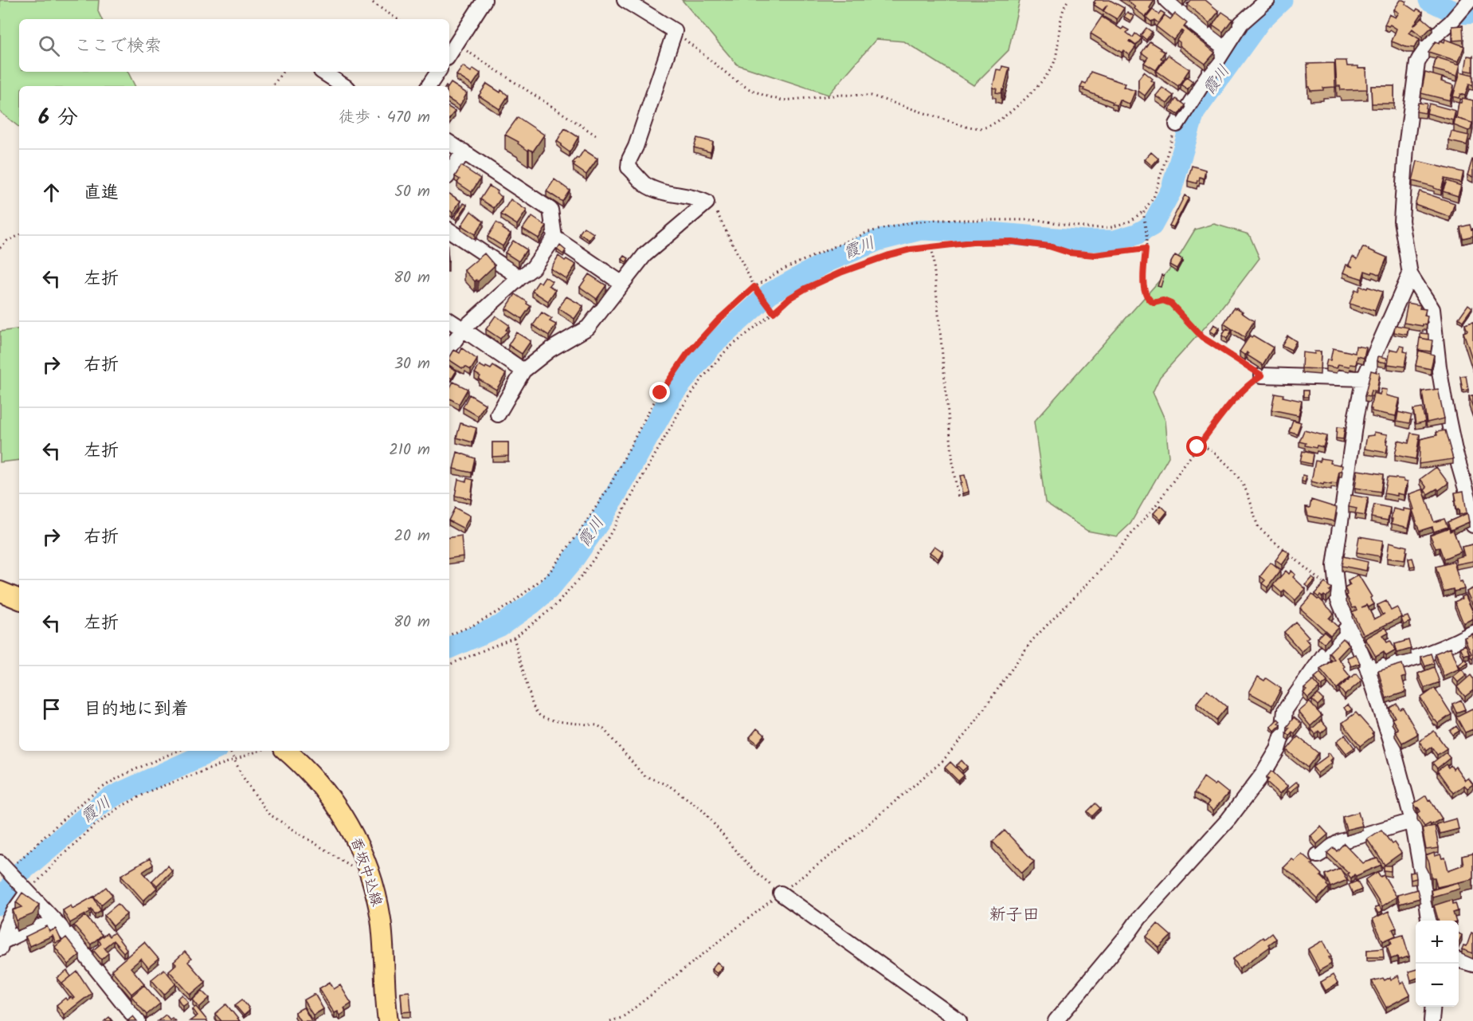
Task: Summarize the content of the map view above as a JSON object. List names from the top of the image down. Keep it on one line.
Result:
{"streets":{"main road":["香坂中込線"]},"districts":["新子田"],"water":["霞川"],"page":{"search":"ここで検索","heading":["6 分","徒歩 · 470 m"],"list":[["直進","50 m"],["左折","80 m"],["右折","30 m"],["左折","210 m"],["右折","20 m"],["左折","80 m"],"目的地に到着"],"map_buttons":["+","−"]}}
